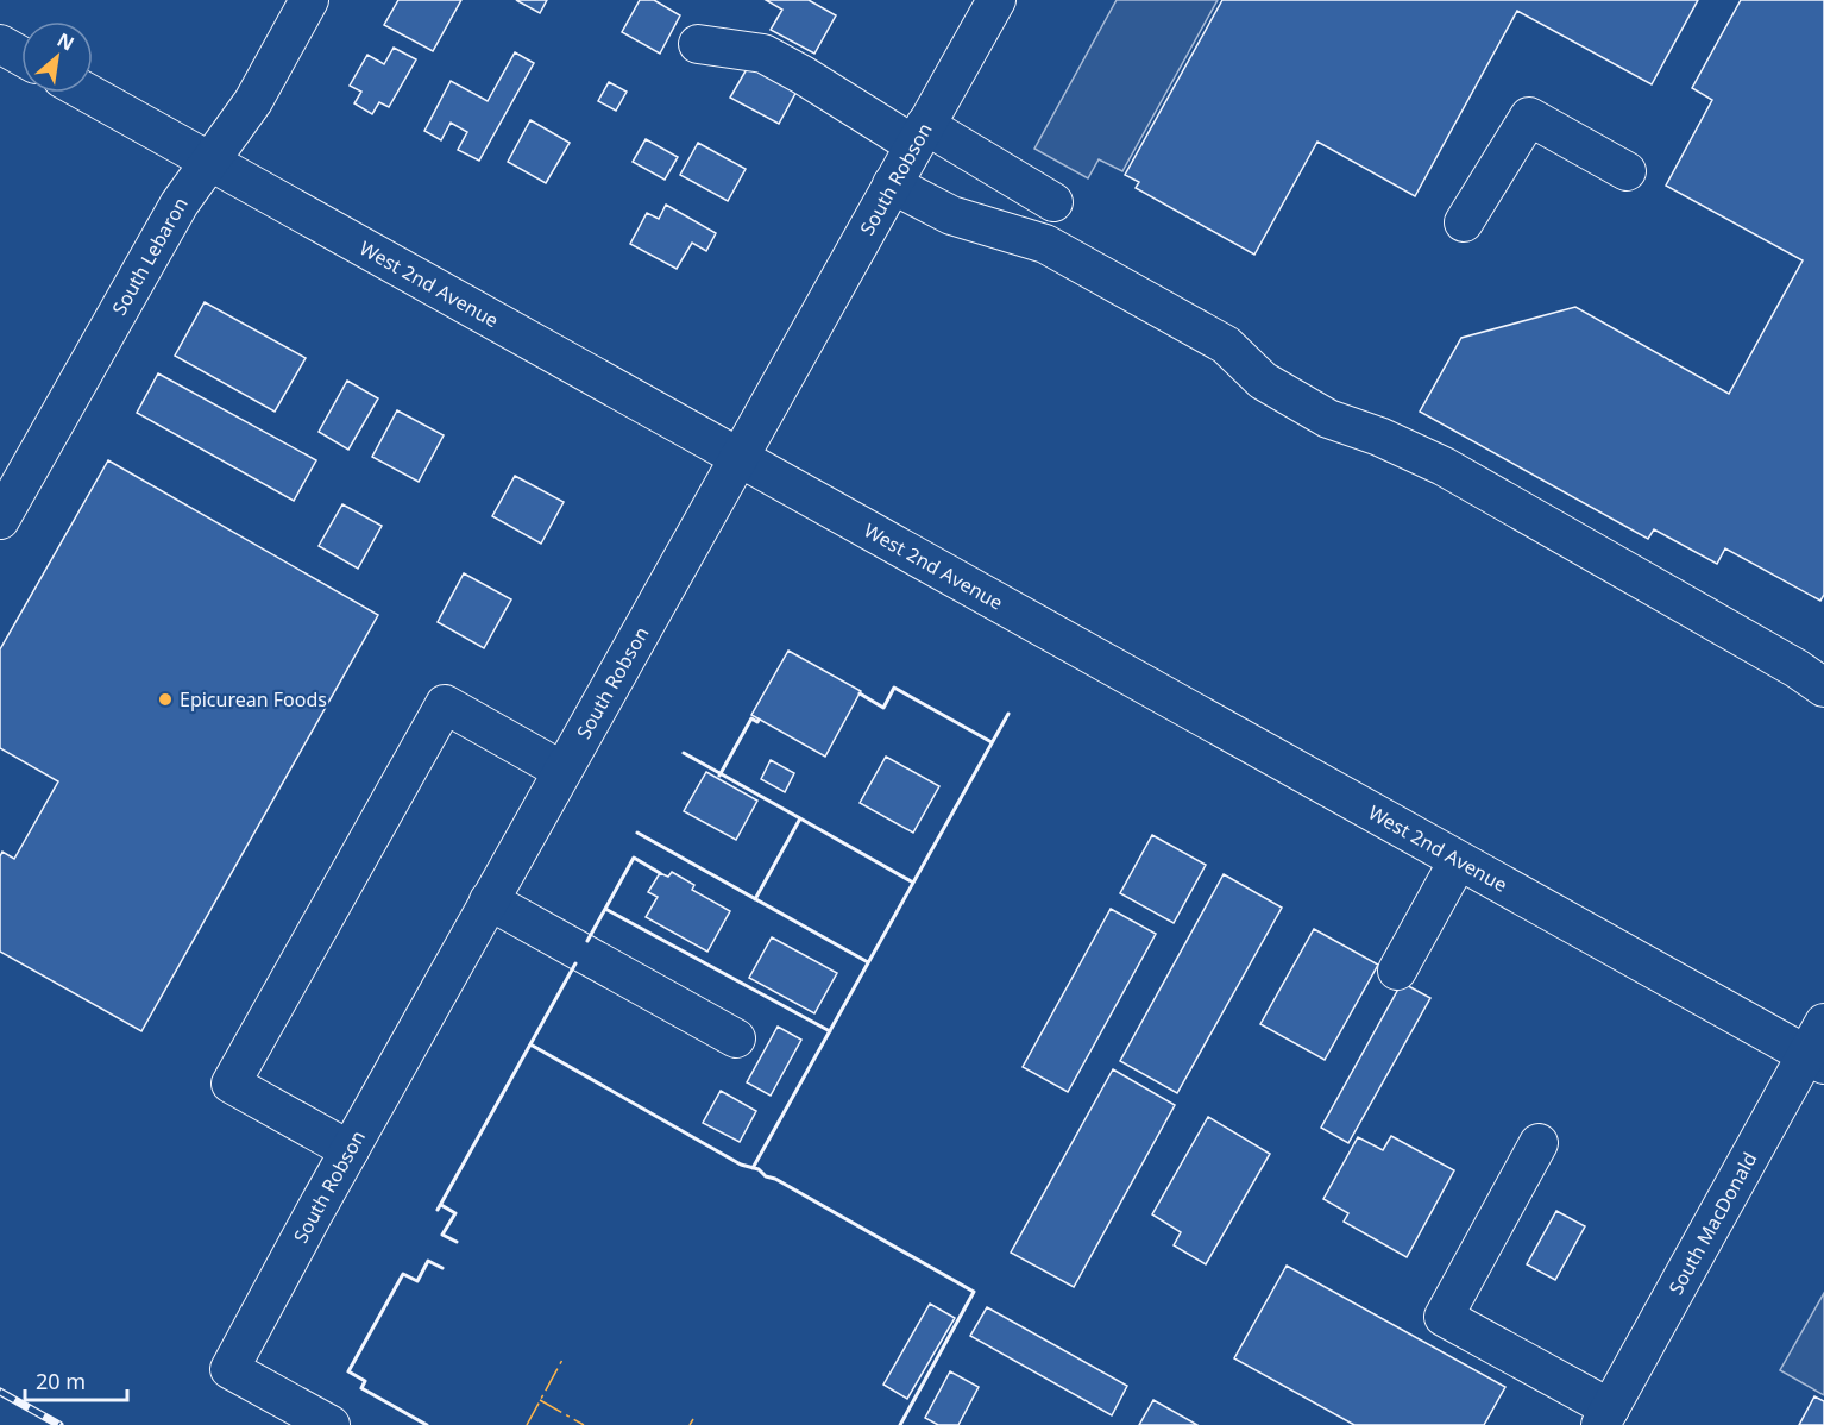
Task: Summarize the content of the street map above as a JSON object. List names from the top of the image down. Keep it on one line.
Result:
{"streets":{"street":["South Robson","South Lebaron","West 2nd Avenue","South MacDonald"]},"crossings":[["South Robson","West 2nd Avenue"],["South Lebaron","West 2nd Avenue"],["West 2nd Avenue","South MacDonald"]],"places":["Epicurean Foods"],"scale_bar":"20 m","north":"top right"}
